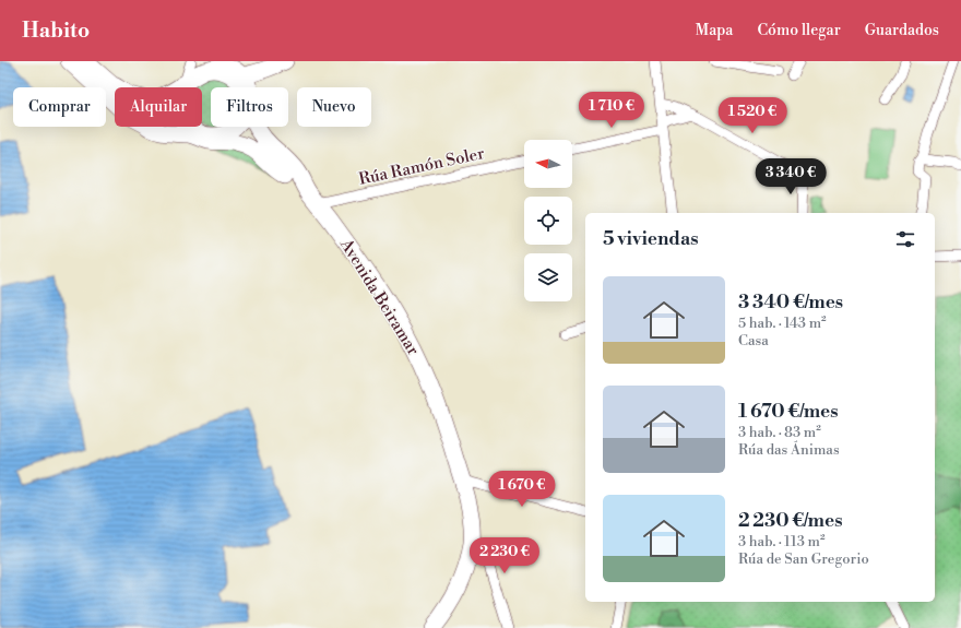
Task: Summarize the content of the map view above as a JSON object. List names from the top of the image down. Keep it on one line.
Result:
{"streets":{"main road":["Avenida Beiramar"],"street":["Rúa Ramón Soler"]},"crossings":[["Rúa Ramón Soler","Avenida Beiramar"]],"north":"left","page":{"header":"Habito","nav":["Mapa","Cómo llegar","Guardados"],"chip":["Comprar","Alquilar","Filtros","Nuevo"],"price":["1 710 €","1 520 €","3 340 €","1 670 €","2 230 €"],"heading":"5 viviendas","list":[{"name":"3 340 €/mes","note":"5 hab. · 143 m² · Casa"},{"name":"1 670 €/mes","note":"3 hab. · 83 m² · Rúa das Ánimas"},{"name":"2 230 €/mes","note":"3 hab. · 113 m² · Rúa de San Gregorio"}]}}
